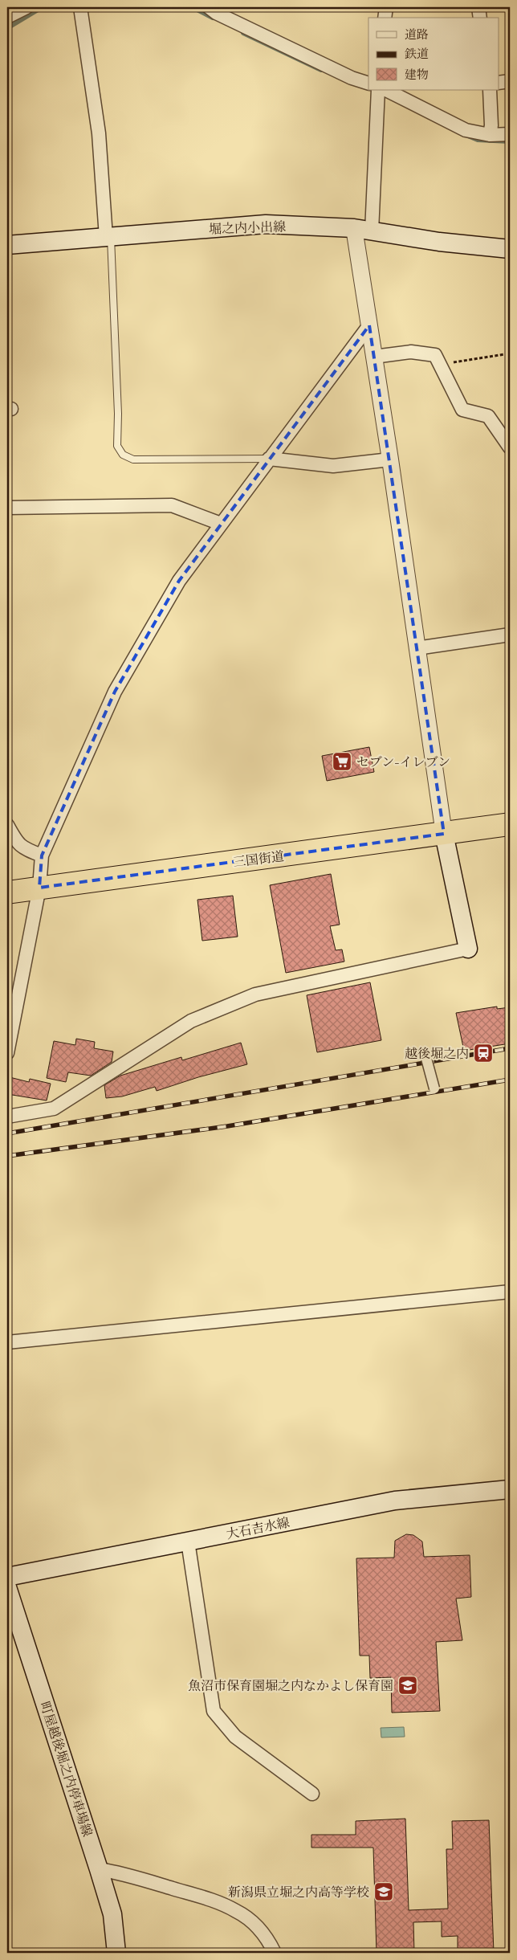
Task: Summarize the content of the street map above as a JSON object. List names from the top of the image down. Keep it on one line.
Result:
{"streets":{"highway":["三国街道"],"main road":["堀之内小出線","大石吉水線","町屋越後堀之内停車場線"]},"places":{"supermarket":["セブン-イレブン"],"station":["越後堀之内"],"school or university":["魚沼市保育園堀之内なかよし保育園","新潟県立堀之内高等学校"]},"legend":["道路","鉄道","建物"]}
